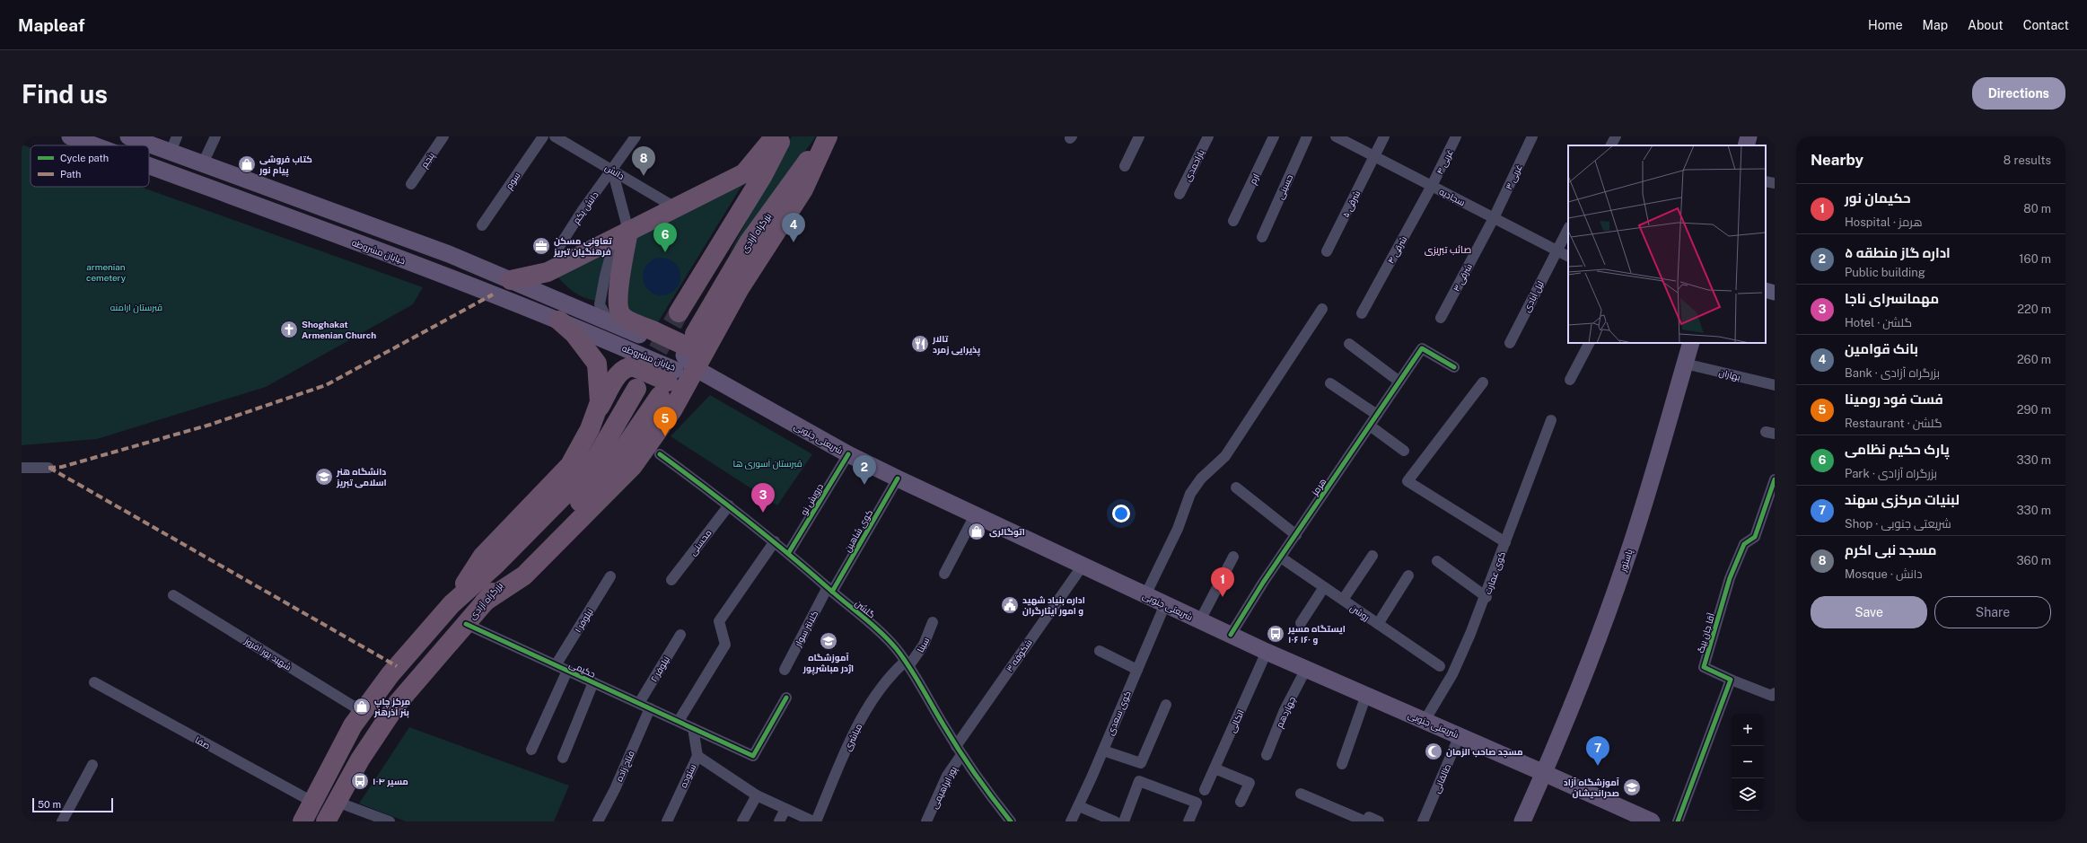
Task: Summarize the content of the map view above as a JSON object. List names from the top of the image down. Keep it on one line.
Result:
{"streets":{"highway":["بزرگراه آزادی"],"main road":["خیابان مشروطه","شریعتی جنوبی","پاستور"],"street":["پنجم","۴ غربی","یاراحمدی","دانش","۳ غربی","ارم","سوم","حسینی","سجادیه","۵ شرقی","دانش یکم","۴ شرقی","۳ شرقی","لیل آبادی","بهاران","هرمز","درویش نو","کوی شاهین","محسنی","کوی عمارت","گلشن","روشن","نیلوفر ۱","کلانتر سوار","آقا جان بیگ","سینا","شهید پور افروز","شکوفه ۳","حکیمی","نیلوفر ۲","چهاردهم","کوی سعدی","اتکالی","مباشری","صفا","فتاح زاده","ستوده","طالقانی","پور ابراهیمی"]},"crossings":[["۴ غربی","سجادیه"],["۴ غربی","۴ شرقی"],["دانش","دانش یکم"],["۳ غربی","سجادیه"],["۳ غربی","۳ شرقی"],["سجادیه","۵ شرقی"],["سجادیه","۴ شرقی"],["سجادیه","۳ شرقی"],["سجادیه","لیل آبادی"],["بزرگراه آزادی","خیابان مشروطه"],["بزرگراه آزادی","شریعتی جنوبی"],["بزرگراه آزادی","شهید پور افروز"],["بزرگراه آزادی","حکیمی"],["بزرگراه آزادی","صفا"],["خیابان مشروطه","شریعتی جنوبی"],["بهاران","پاستور"],["شریعتی جنوبی","هرمز"],["شریعتی جنوبی","درویش نو"],["شریعتی جنوبی","کوی شاهین"],["شریعتی جنوبی","پاستور"],["شریعتی جنوبی","کوی عمارت"],["شریعتی جنوبی","شکوفه ۳"],["شریعتی جنوبی","چهاردهم"],["شریعتی جنوبی","کوی سعدی"],["شریعتی جنوبی","اتکالی"],["شریعتی جنوبی","طالقانی"],["هرمز","روشن"],["درویش نو","گلشن"],["کوی شاهین","گلشن"],["کوی شاهین","کلانتر سوار"],["محسنی","گلشن"],["گلشن","کلانتر سوار"],["گلشن","سینا"],["گلشن","شکوفه ۳"],["گلشن","مباشری"],["گلشن","پور ابراهیمی"],["نیلوفر ۱","حکیمی"],["سینا","مباشری"],["شکوفه ۳","پور ابراهیمی"],["حکیمی","نیلوفر ۲"],["حکیمی","فتاح زاده"],["حکیمی","ستوده"]],"districts":["صائب تبریزی"],"parks":["armenian cemetery","قبرستان ارامنه","قبرستان آسوری ها"],"places":{"shop":["کتاب فروشی پیام نور","اتوگالری","مرکز چاپ بنر آذرهنر"],"office":["تعاونی مسکن فرهنگیان تبریز"],"church":["Shoghakat Armenian Church"],"restaurant":["تالار پذیرایی زمرد"],"school or university":["دانشگاه هنر اسلامی تبریز","آموزشگاه اژدر مباشرپور","آموزشگاه آزاد صدراندیشان"],"public building":["اداره بنیاد شهید و امور ایثارگران"],"bus stop":["ایستگاه مسیر ۱۰۶ و ۱۶۰","مسیر ۱۰۴"],"mosque":["مسجد صاحب الزمان"]},"legend":["Cycle path","Path"],"scale_bar":"50 m","page":{"header":"Mapleaf","nav":["Home","Map","About","Contact"],"buttons":["Directions",["Save","Share"]],"title":"Find us","heading":["Nearby","8 results"],"pins":["8","4","6","5","2","3","1","7"],"list":[{"mark":"1","name":"حکیمان نور","note":"Hospital · هرمز","value":"80 m"},{"mark":"2","name":"اداره گاز منطقه ۵","note":"Public building","value":"160 m"},{"mark":"3","name":"مهمانسرای ناجا","note":"Hotel · گلشن","value":"220 m"},{"mark":"4","name":"بانک قوامین","note":"Bank · بزرگراه آزادی","value":"260 m"},{"mark":"5","name":"فست فود رومینا","note":"Restaurant · گلشن","value":"290 m"},{"mark":"6","name":"پارک حکیم نظامی","note":"Park · بزرگراه آزادی","value":"330 m"},{"mark":"7","name":"لبنیات مرکزی سهند","note":"Shop · شریعتی جنوبی","value":"330 m"},{"mark":"8","name":"مسجد نبی اکرم","note":"Mosque · دانش","value":"360 m"}],"map_buttons":["+","−"],"scale":"50 m"}}
